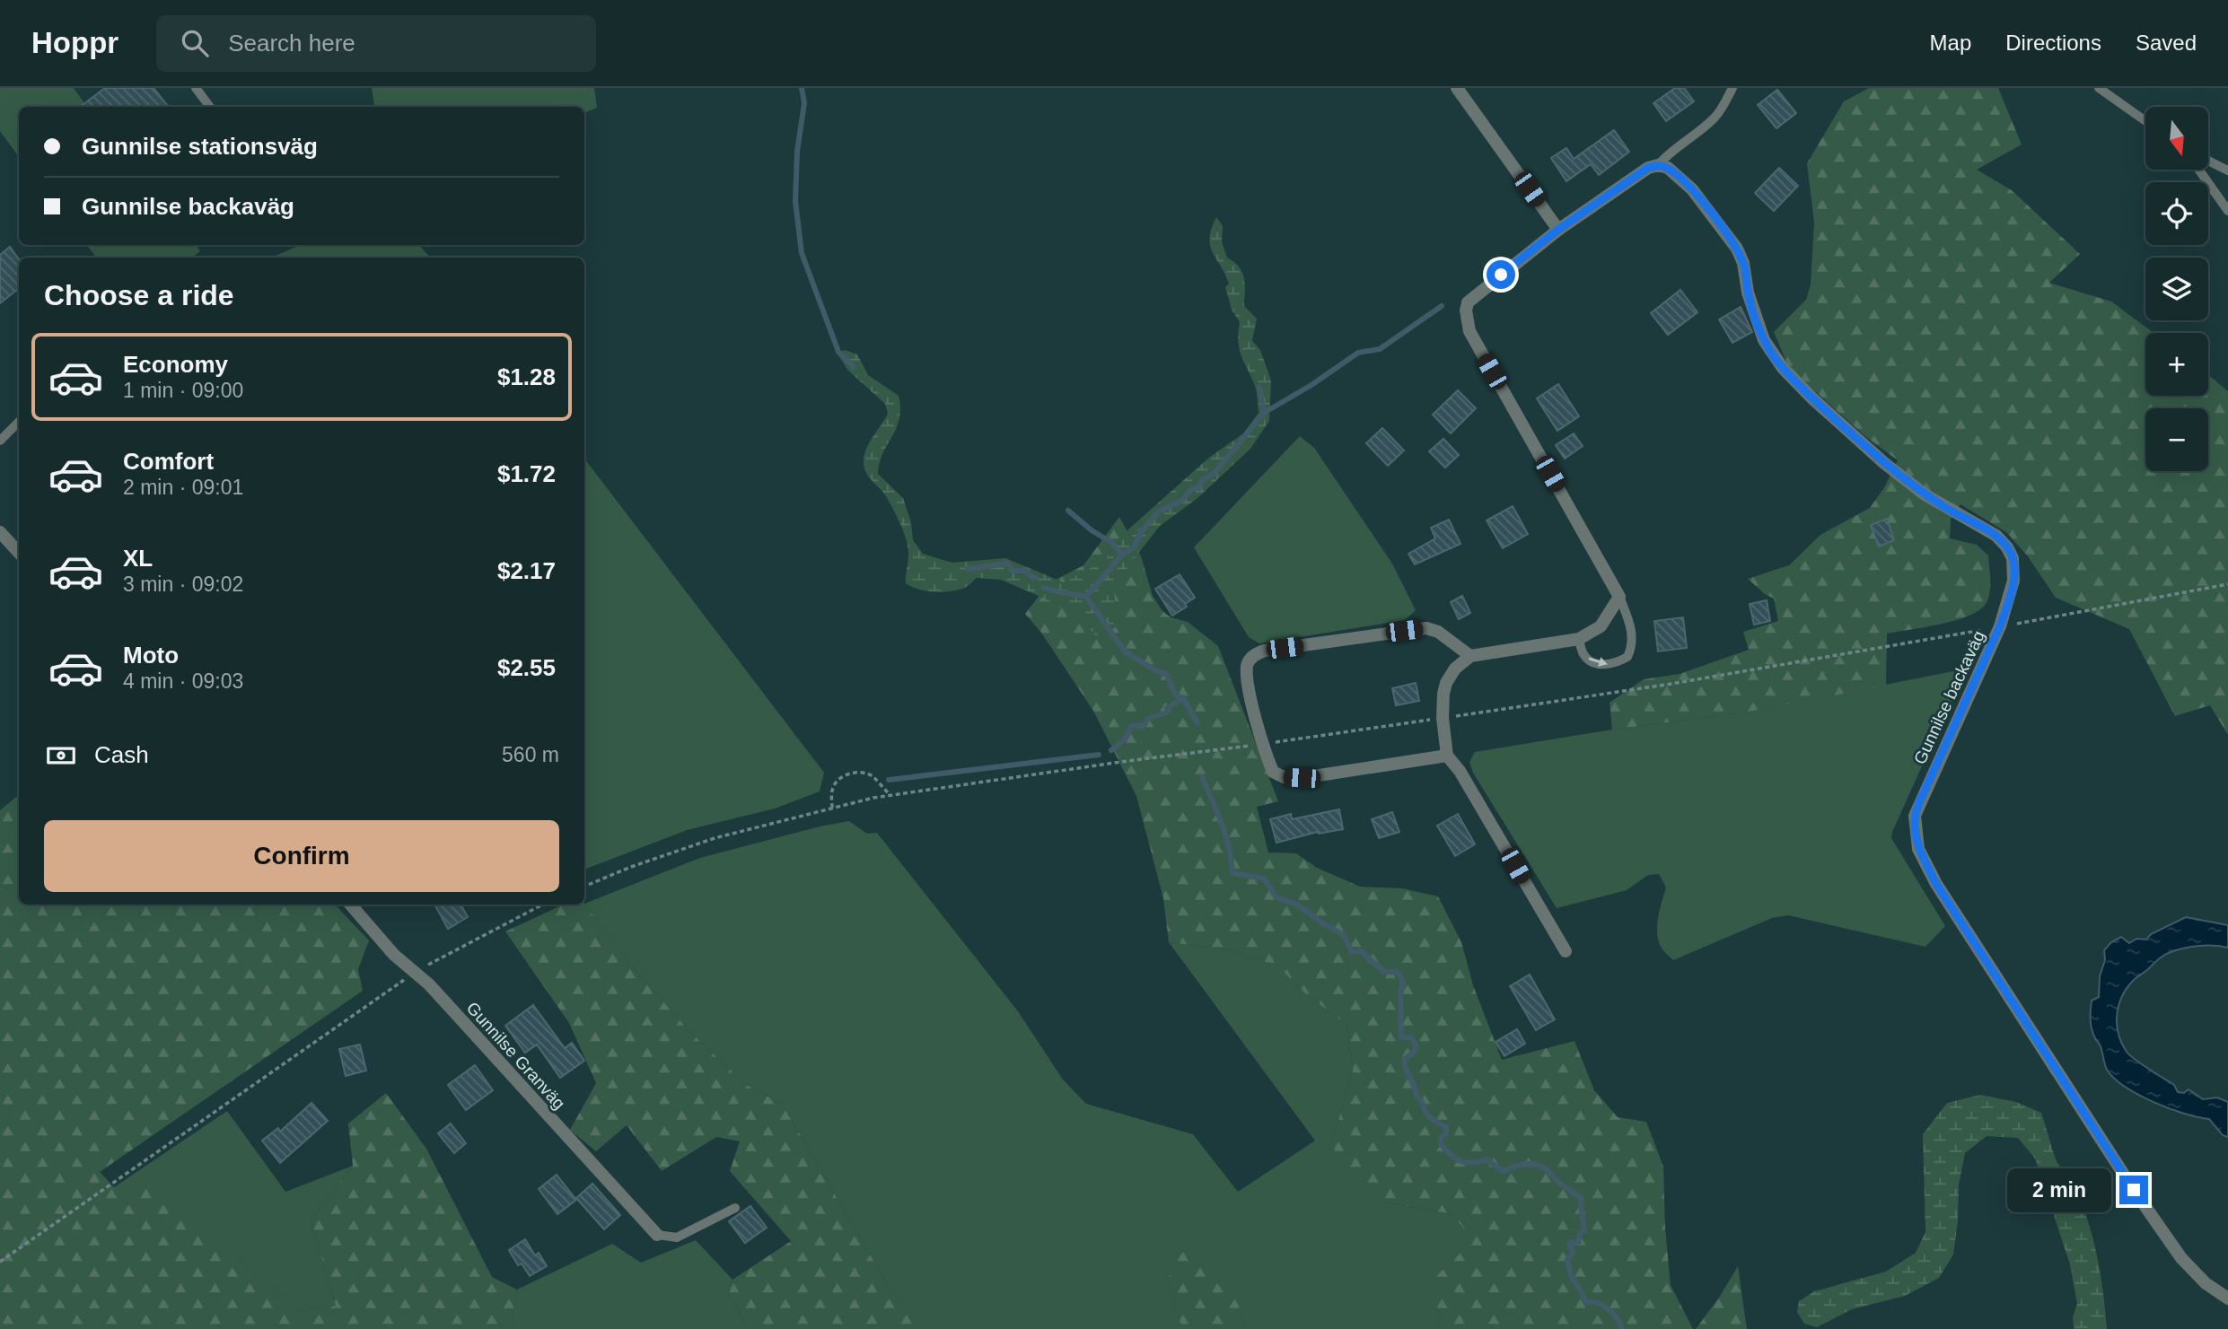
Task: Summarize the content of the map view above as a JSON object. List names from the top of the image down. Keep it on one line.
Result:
{"streets":{"street":["Gunnilse backaväg","Gunnilse Granväg"]},"north":"bottom","page":{"header":"Hoppr","search":"Search here","nav":["Map","Directions","Saved"],"map_buttons":["+","−"],"banner":["Gunnilse stationsväg","Gunnilse backaväg"],"heading":"Choose a ride","list":[{"name":"Economy","note":"1 min · 09:00","value":"$1.28"},{"name":"Comfort","note":"2 min · 09:01","value":"$1.72"},{"name":"XL","note":"3 min · 09:02","value":"$2.17"},{"name":"Moto","note":"4 min · 09:03","value":"$2.55"}],"pay":["Cash","560 m"],"buttons":"Confirm","bubble":"2 min"}}
